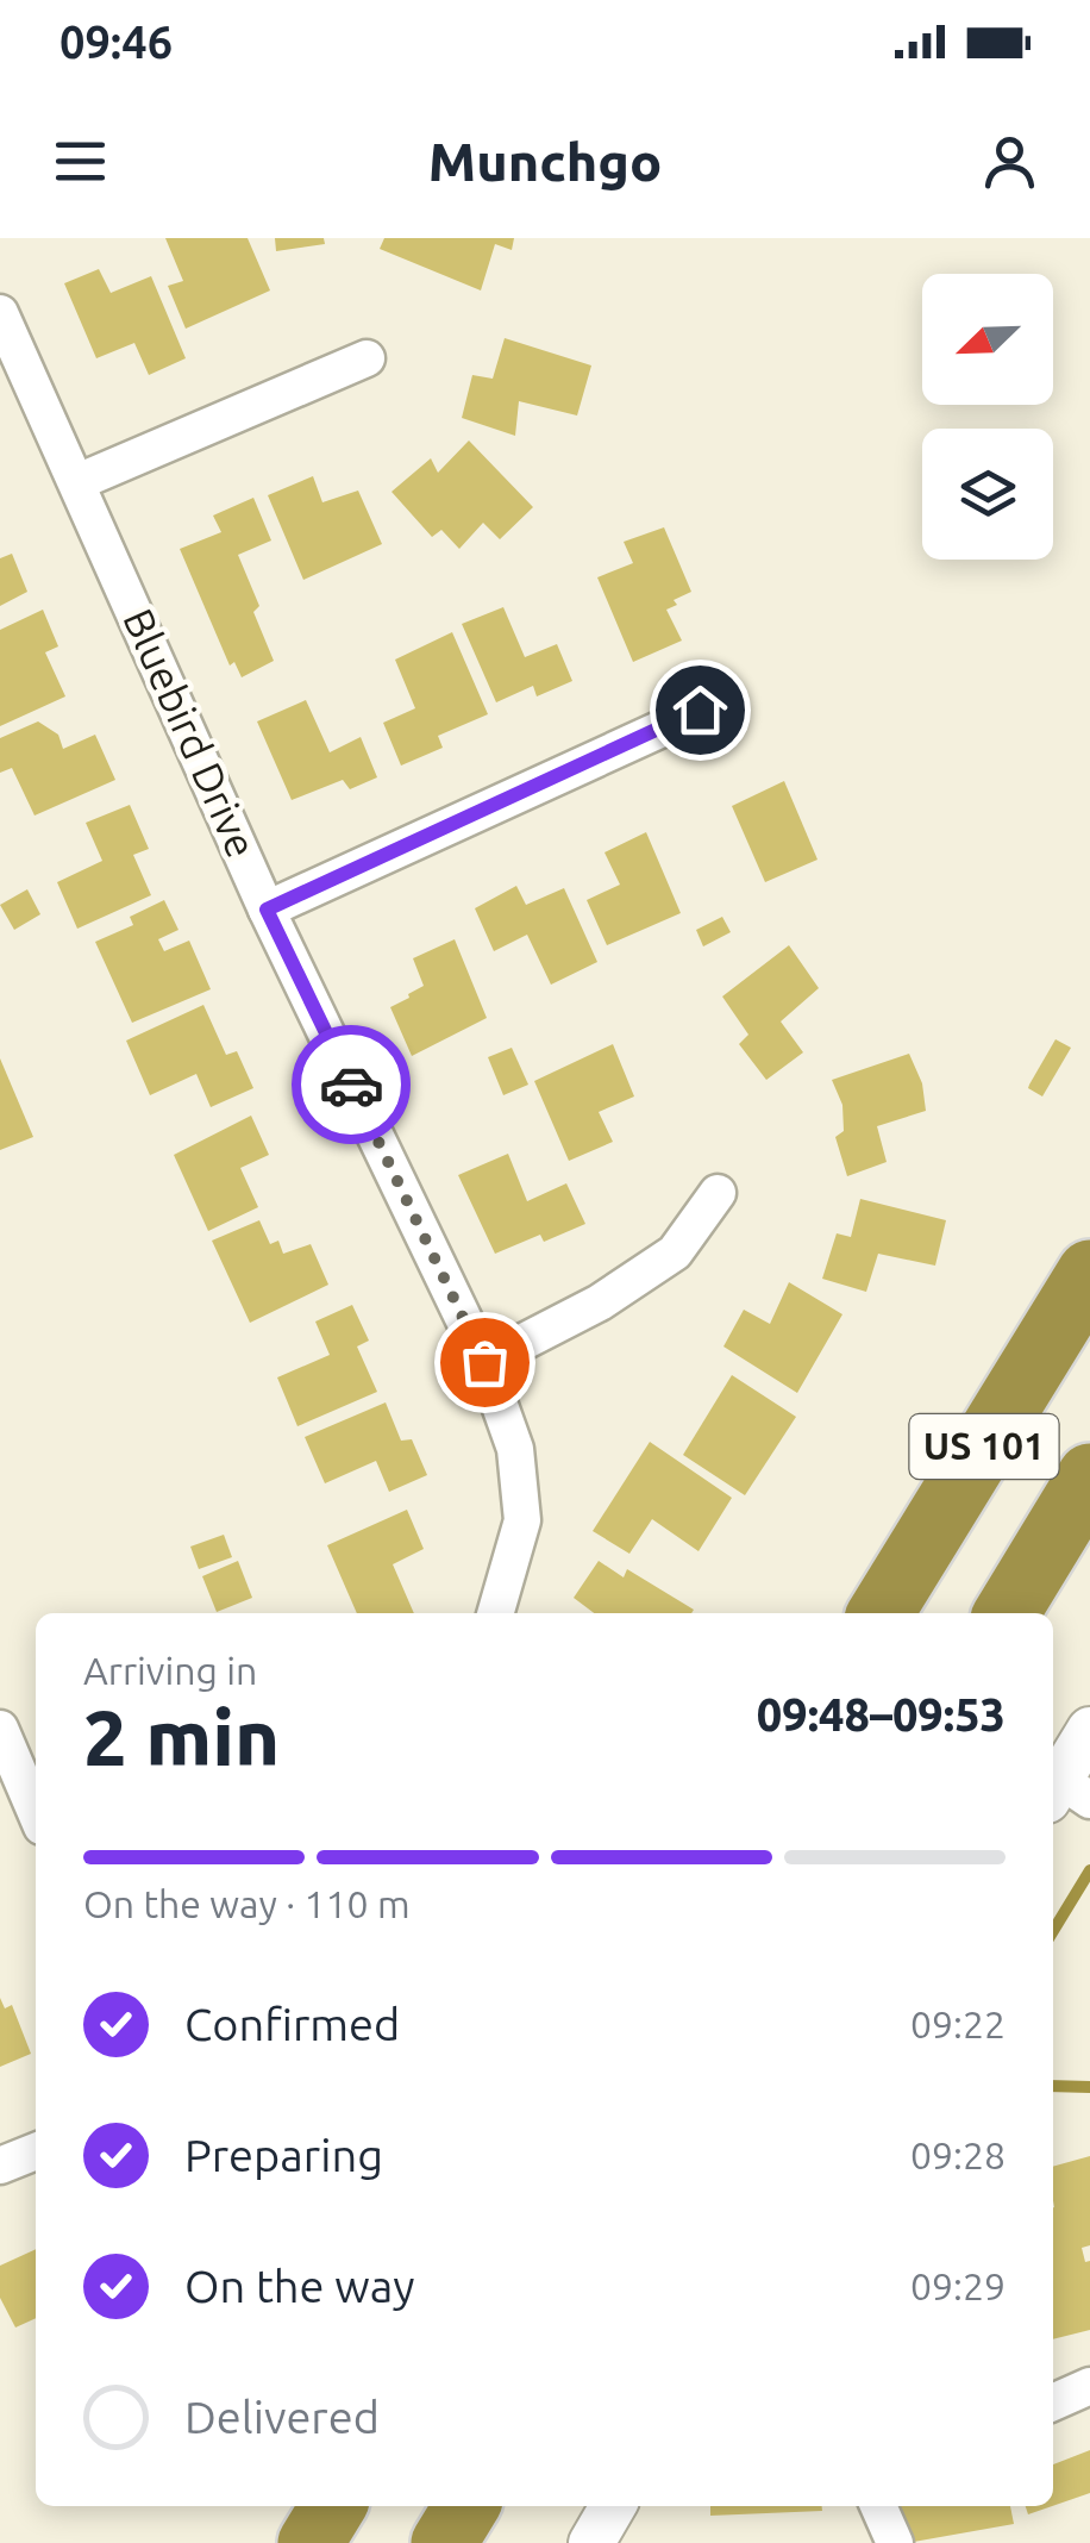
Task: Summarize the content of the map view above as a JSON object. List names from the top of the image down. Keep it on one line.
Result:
{"streets":{"highway":["US 101"],"street":["Bluebird Drive"]},"north":"bottom left","page":{"status":"09:46","header":"Munchgo","heading":["2 min","Arriving in","09:48–09:53"],"bar":"On the way · 110 m","list":[["Confirmed","09:22"],["Preparing","09:28"],["On the way","09:29"],"Delivered"]}}
